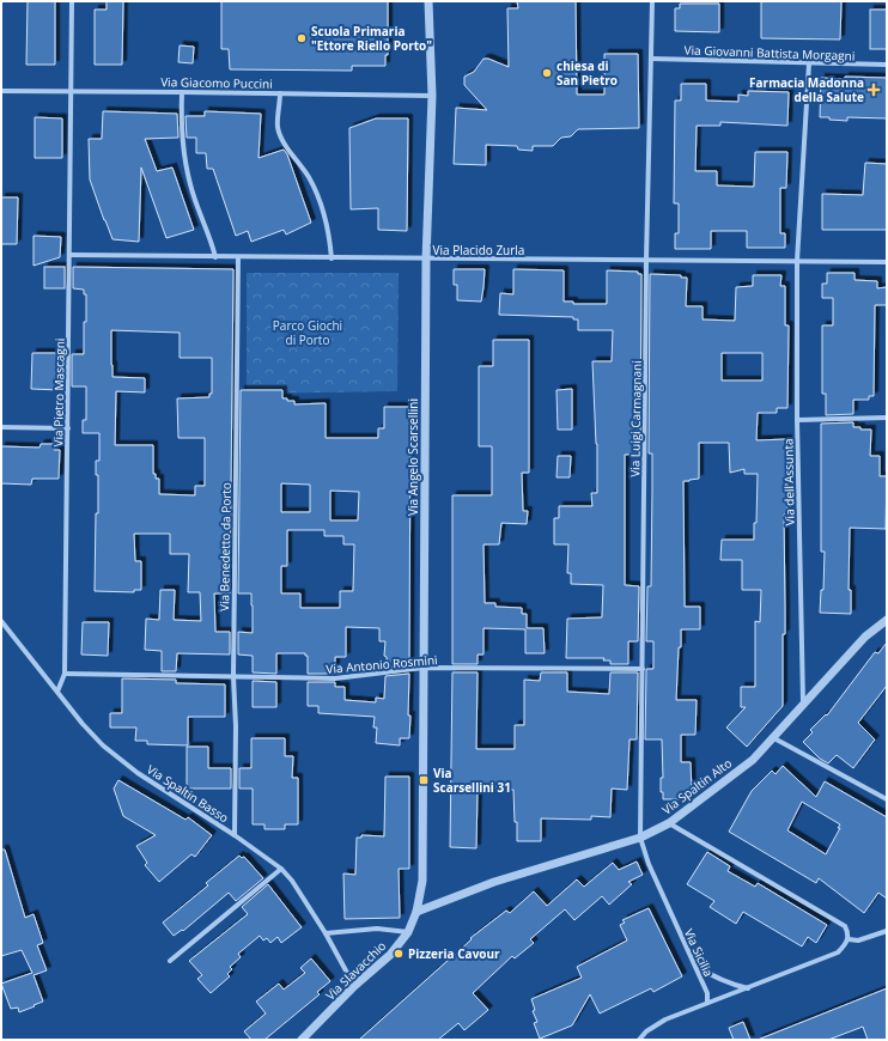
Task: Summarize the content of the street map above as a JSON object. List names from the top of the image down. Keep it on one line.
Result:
{"streets":{"street":["Via Giovanni Battista Morgagni","Via Giacomo Puccini","Via Placido Zurla","Via Pietro Mascagni","Via Luigi Carmagnani","Via Angelo Scarsellini","Via dell'Assunta","Via Benedetto da Porto","Via Antonio Rosmini","Via Spaltin Alto","Via Spaltin Basso","Via Sicilia","Via Slavacchio"]},"crossings":[["Via Giovanni Battista Morgagni","Via Luigi Carmagnani"],["Via Giovanni Battista Morgagni","Via dell'Assunta"],["Via Giacomo Puccini","Via Pietro Mascagni"],["Via Giacomo Puccini","Via Angelo Scarsellini"],["Via Placido Zurla","Via Pietro Mascagni"],["Via Placido Zurla","Via Luigi Carmagnani"],["Via Placido Zurla","Via Angelo Scarsellini"],["Via Placido Zurla","Via dell'Assunta"],["Via Placido Zurla","Via Benedetto da Porto"],["Via Pietro Mascagni","Via Antonio Rosmini"],["Via Pietro Mascagni","Via Spaltin Basso"],["Via Luigi Carmagnani","Via Antonio Rosmini"],["Via Luigi Carmagnani","Via Spaltin Alto"],["Via Luigi Carmagnani","Via Sicilia"],["Via Angelo Scarsellini","Via Antonio Rosmini"],["Via Angelo Scarsellini","Via Spaltin Alto"],["Via Angelo Scarsellini","Via Slavacchio"],["Via dell'Assunta","Via Spaltin Alto"],["Via Benedetto da Porto","Via Antonio Rosmini"],["Via Benedetto da Porto","Via Spaltin Basso"],["Via Spaltin Alto","Via Sicilia"],["Via Spaltin Alto","Via Slavacchio"],["Via Spaltin Basso","Via Slavacchio"]],"parks":["Parco Giochi di Porto"],"places":{"other":["Scuola Primaria \"Ettore Riello Porto\"","chiesa di San Pietro","Pizzeria Cavour"],"health":["Farmacia Madonna della Salute"],"transit":["Via Scarsellini 31"]}}
